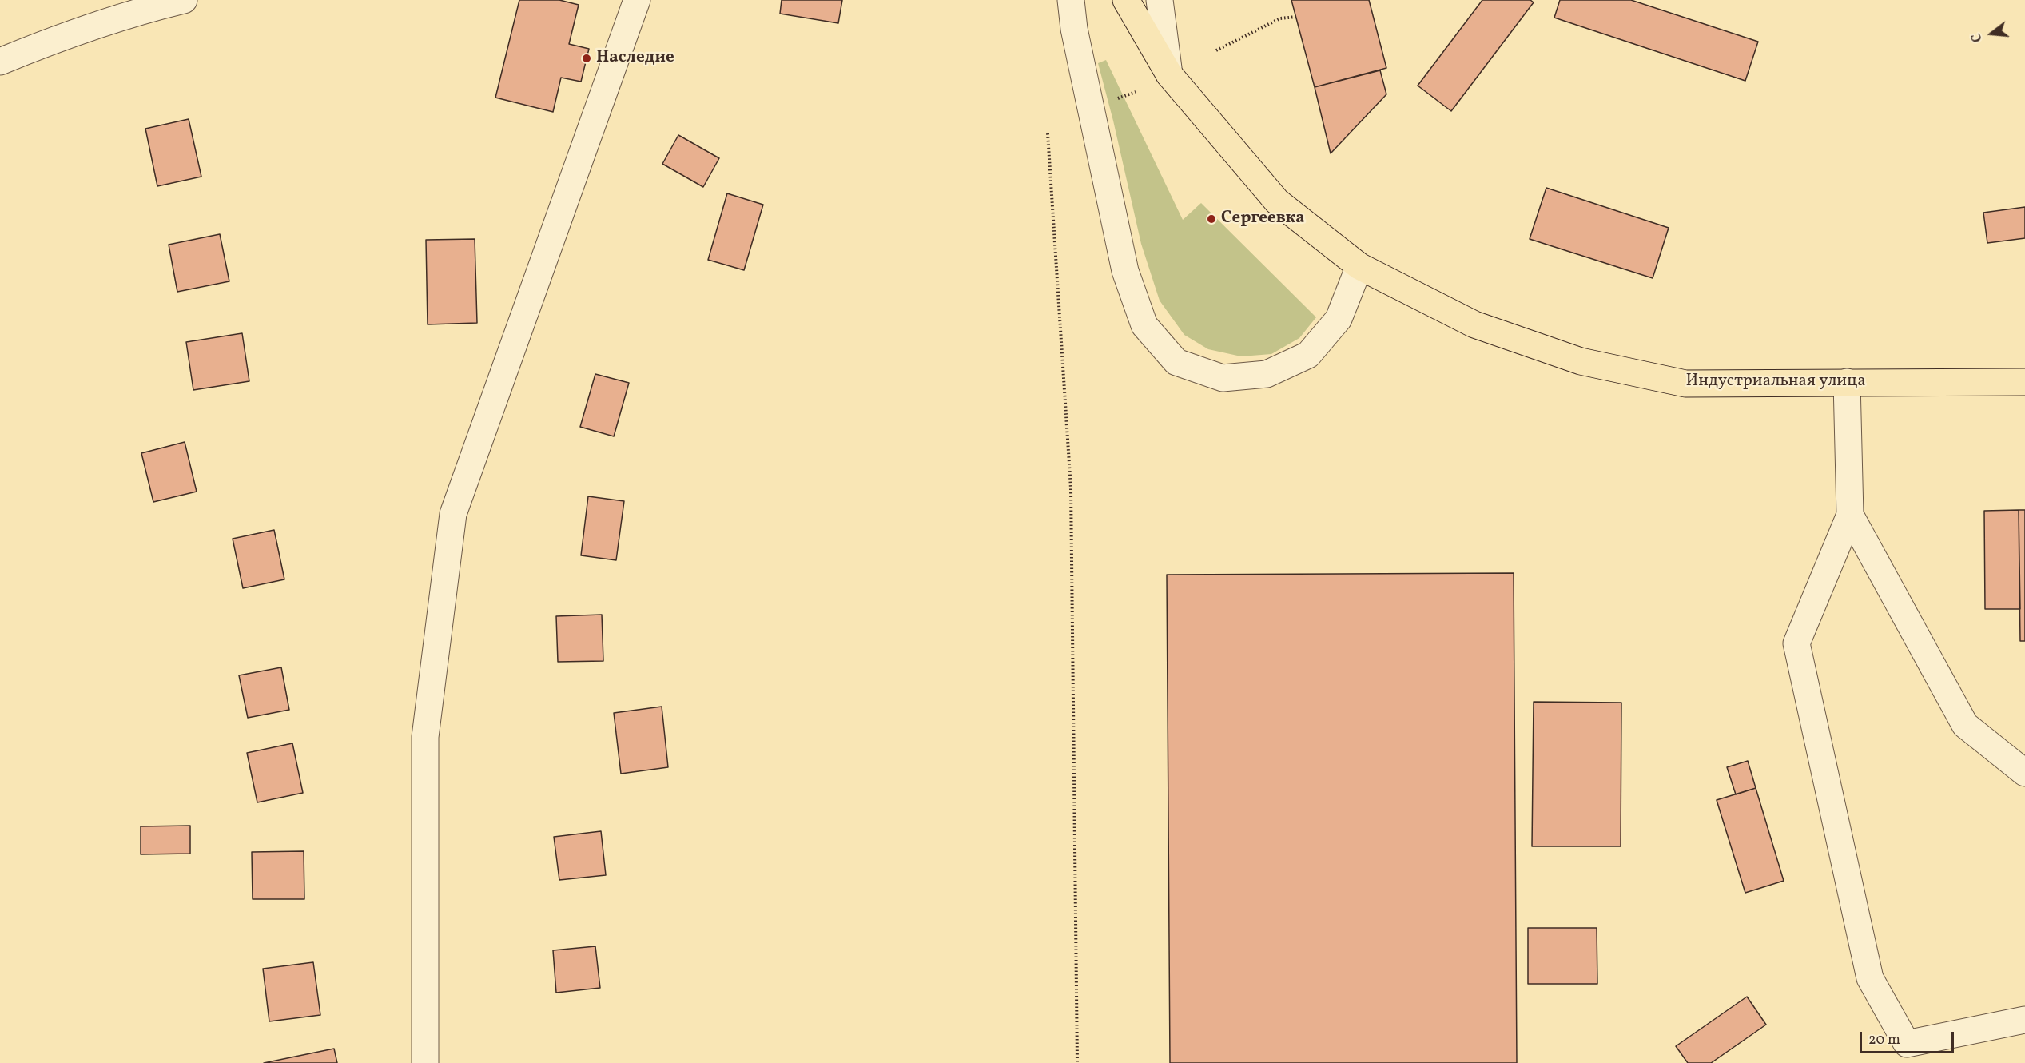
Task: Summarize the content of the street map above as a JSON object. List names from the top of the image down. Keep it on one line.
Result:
{"streets":{"main road":["Индустриальная улица"]},"places":["Наследие","Сергеевка"],"scale_bar":"20 m","north":"left"}
